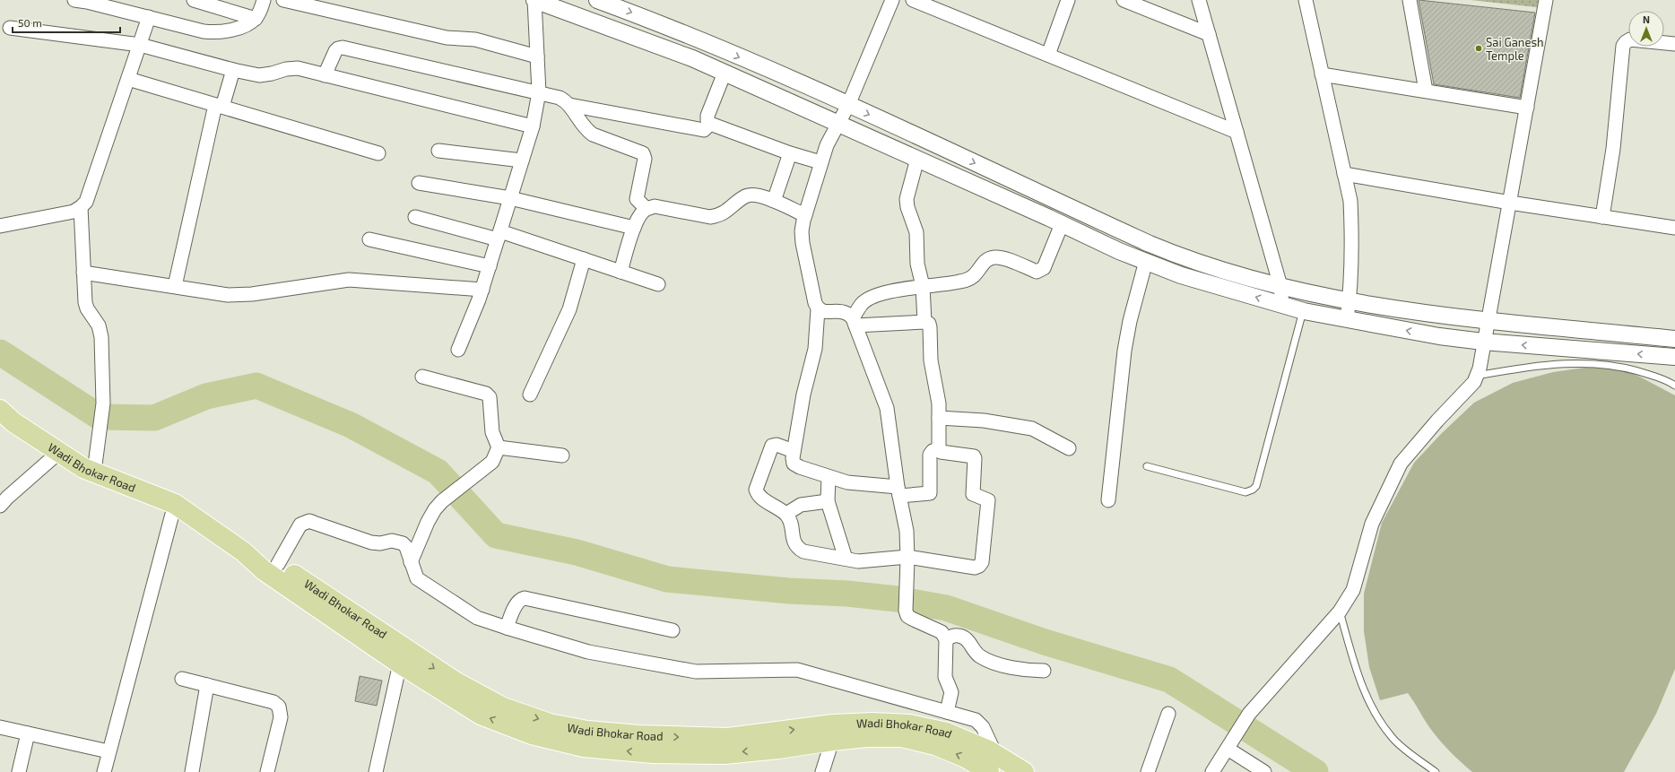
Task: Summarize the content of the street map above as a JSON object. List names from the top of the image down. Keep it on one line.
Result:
{"streets":{"main road":["Wadi Bhokar Road"]},"places":["Sai Ganesh Temple"],"scale_bar":"50 m","north":"top"}
